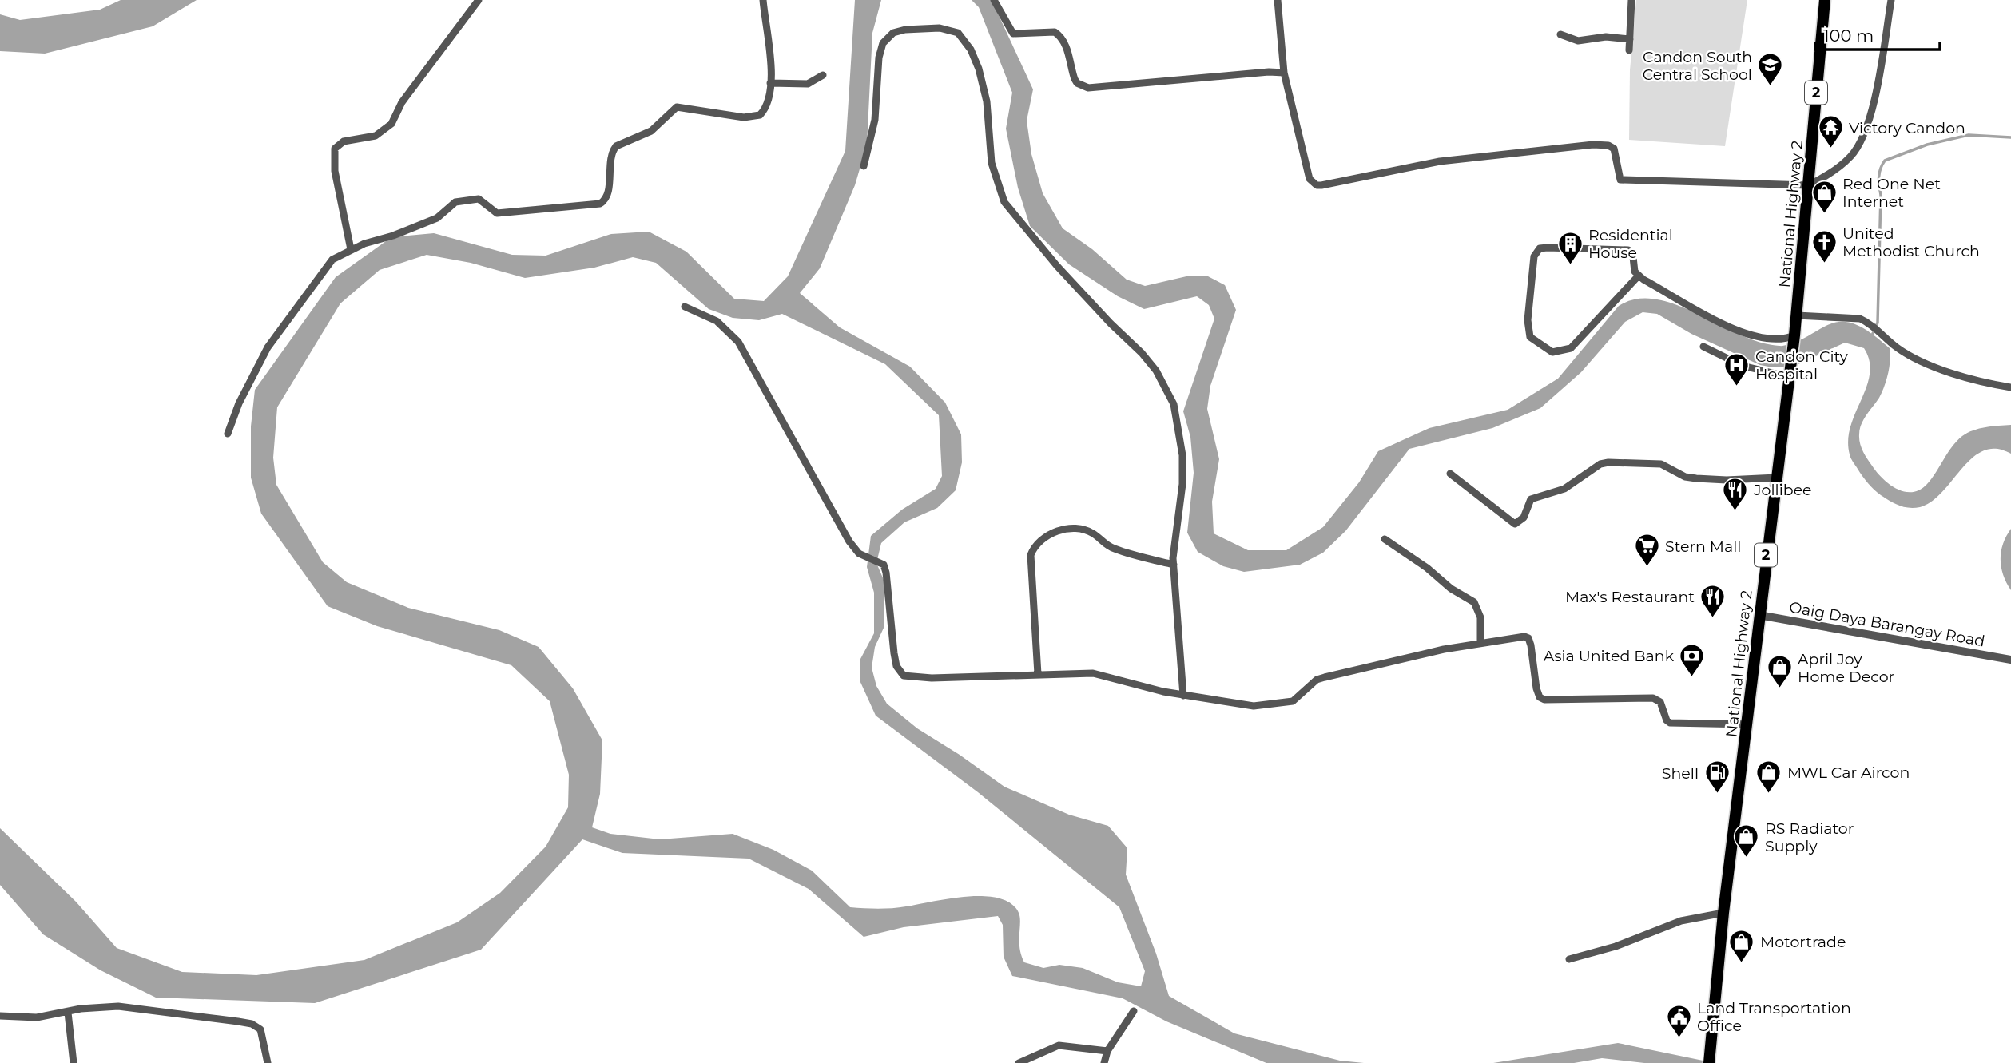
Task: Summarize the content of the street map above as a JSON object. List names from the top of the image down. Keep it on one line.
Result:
{"streets":{"main road":["2","National Highway 2"],"street":["Oaig Daya Barangay Road"]},"crossings":[["National Highway 2","Oaig Daya Barangay Road"]],"places":{"school or university":["Candon South Central School"],"temple":["Victory Candon"],"shop":["Red One Net Internet","April Joy Home Decor","MWL Car Aircon","RS Radiator Supply","Motortrade"],"church":["United Methodist Church"],"building":["Residential House"],"hospital":["Candon City Hospital"],"restaurant":["Jollibee","Max's Restaurant"],"supermarket":["Stern Mall"],"bank":["Asia United Bank"],"fuel station":["Shell"],"public building":["Land Transportation Office"]},"scale_bar":"100 m"}
